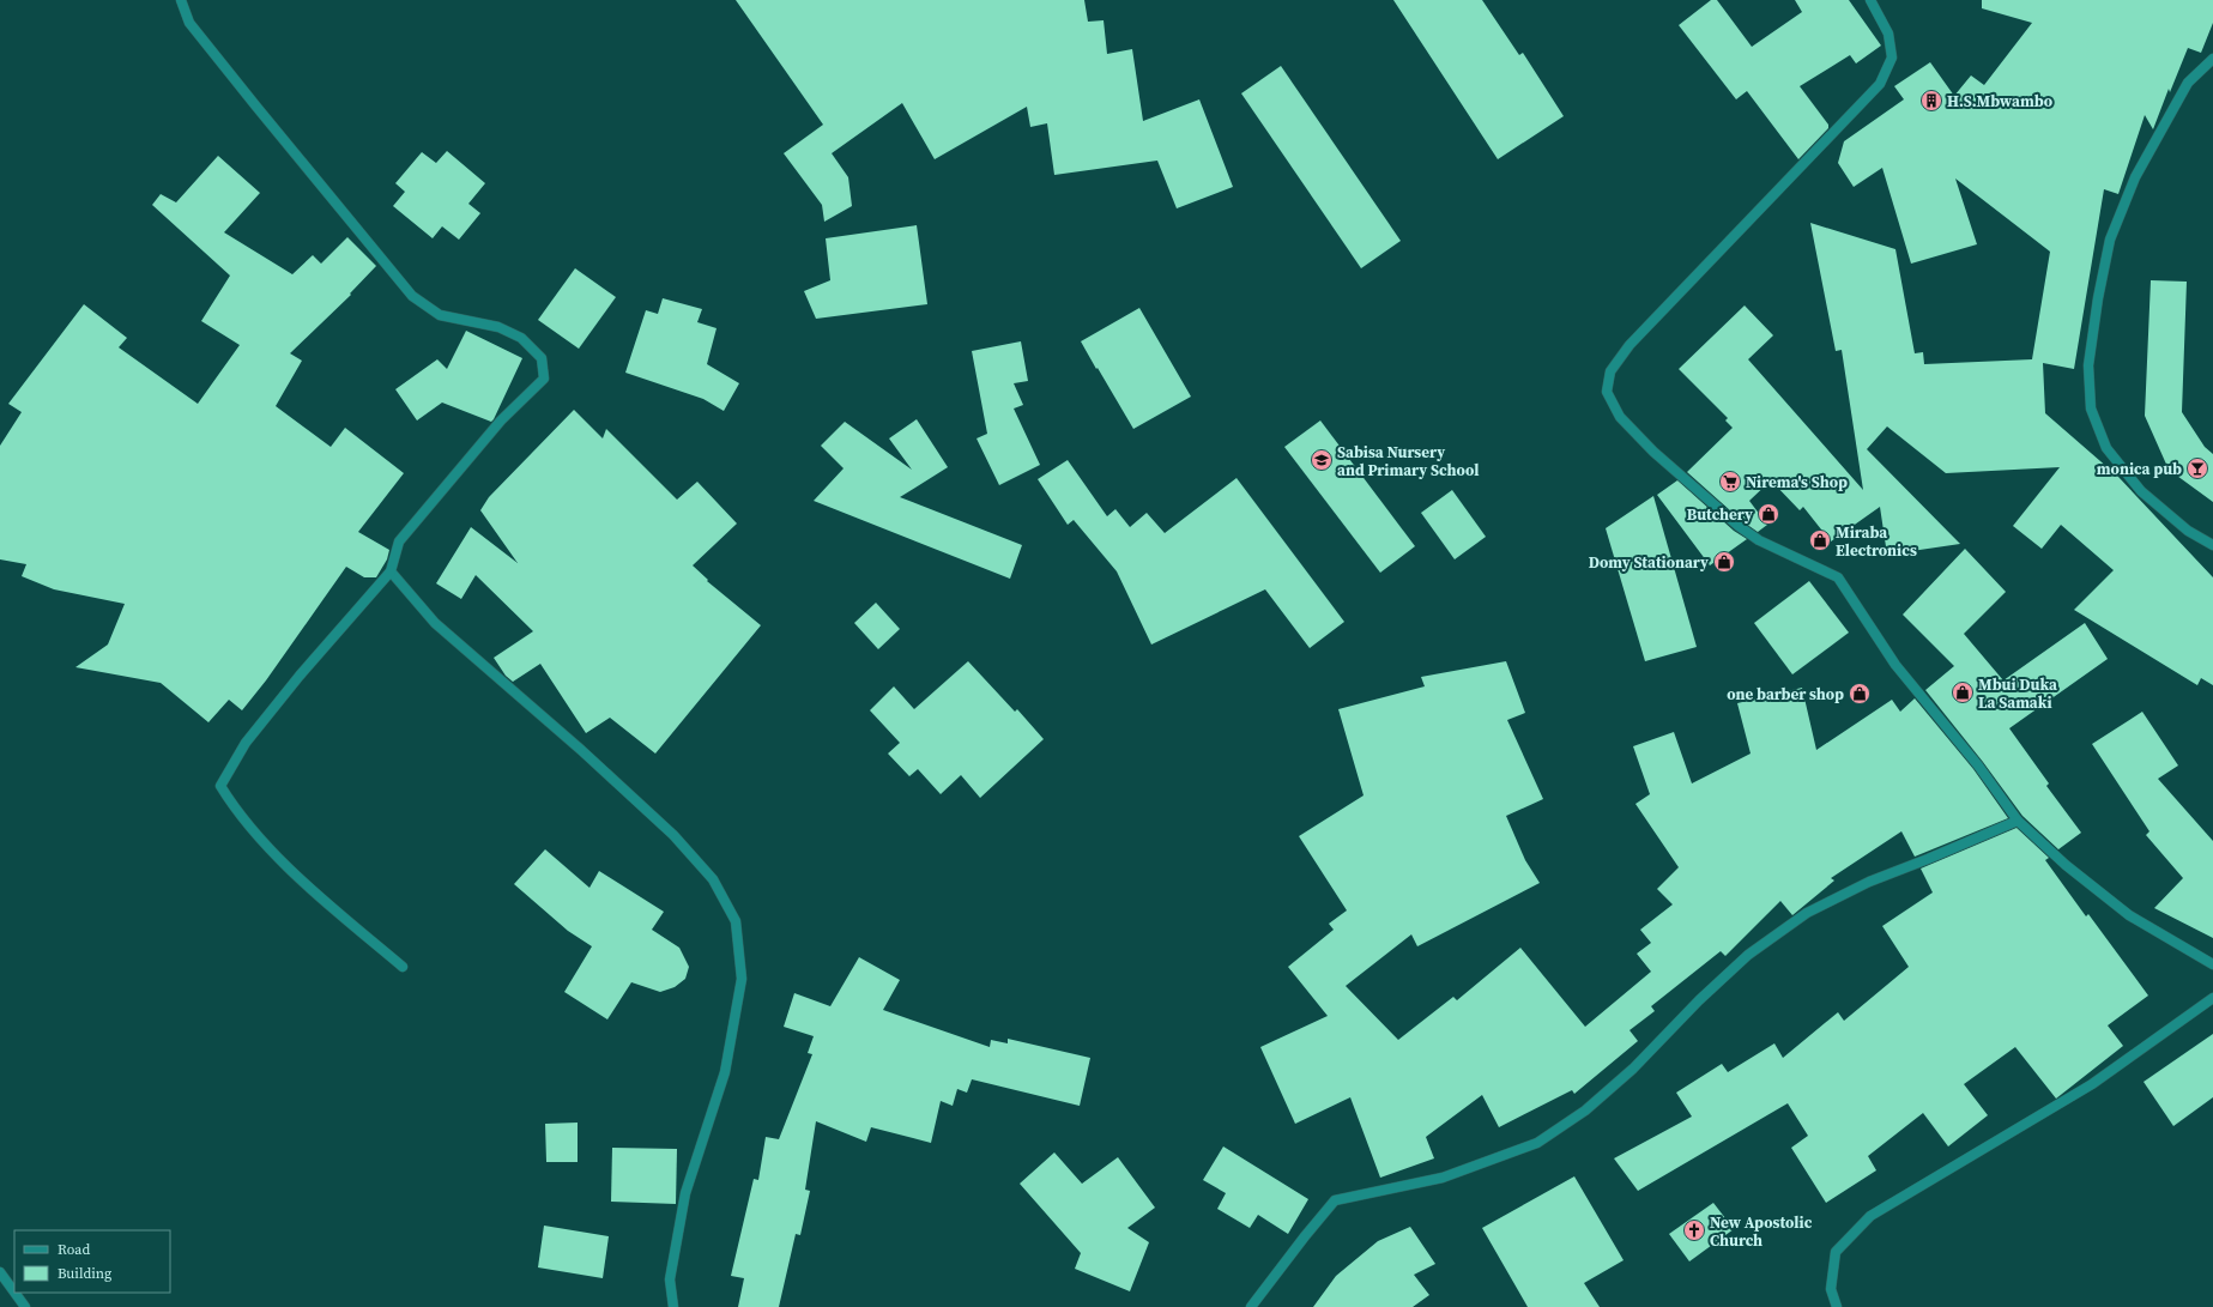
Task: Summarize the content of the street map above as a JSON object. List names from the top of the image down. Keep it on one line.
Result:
{"places":{"building":["H.S.Mbwambo"],"school or university":["Sabisa Nursery and Primary School"],"bar":["monica pub"],"supermarket":["Nirema's Shop"],"shop":["Butchery","Miraba Electronics","Domy Stationary","Mbui Duka La Samaki","one barber shop"],"church":["New Apostolic Church"]},"legend":["Road","Building"]}
